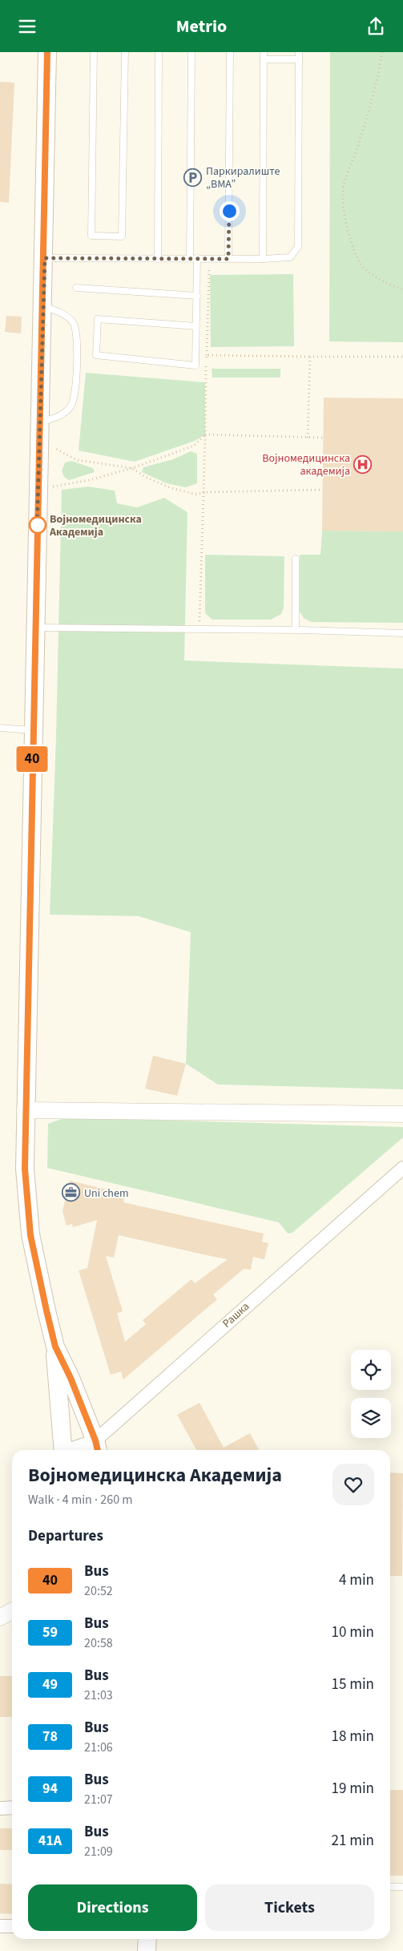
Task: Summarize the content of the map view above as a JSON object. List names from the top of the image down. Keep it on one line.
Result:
{"streets":{"street":["Рашка"]},"places":{"parking":["Паркиралиште „ВМА”"],"hospital":["Војномедицинска академија"],"other":["Војномедицинска Академија"],"office":["Uni chem"]},"lines":["bus line 40"],"page":{"header":"Metrio","on_map":"40","heading":[["Војномедицинска Академија","Walk · 4 min · 260 m"],"Departures"],"list":[{"mark":"40","name":"Bus","note":"20:52","value":"4 min"},{"mark":"59","name":"Bus","note":"20:58","value":"10 min"},{"mark":"49","name":"Bus","note":"21:03","value":"15 min"},{"mark":"78","name":"Bus","note":"21:06","value":"18 min"},{"mark":"94","name":"Bus","note":"21:07","value":"19 min"},{"mark":"41A","name":"Bus","note":"21:09","value":"21 min"}],"buttons":["Directions","Tickets"]}}
